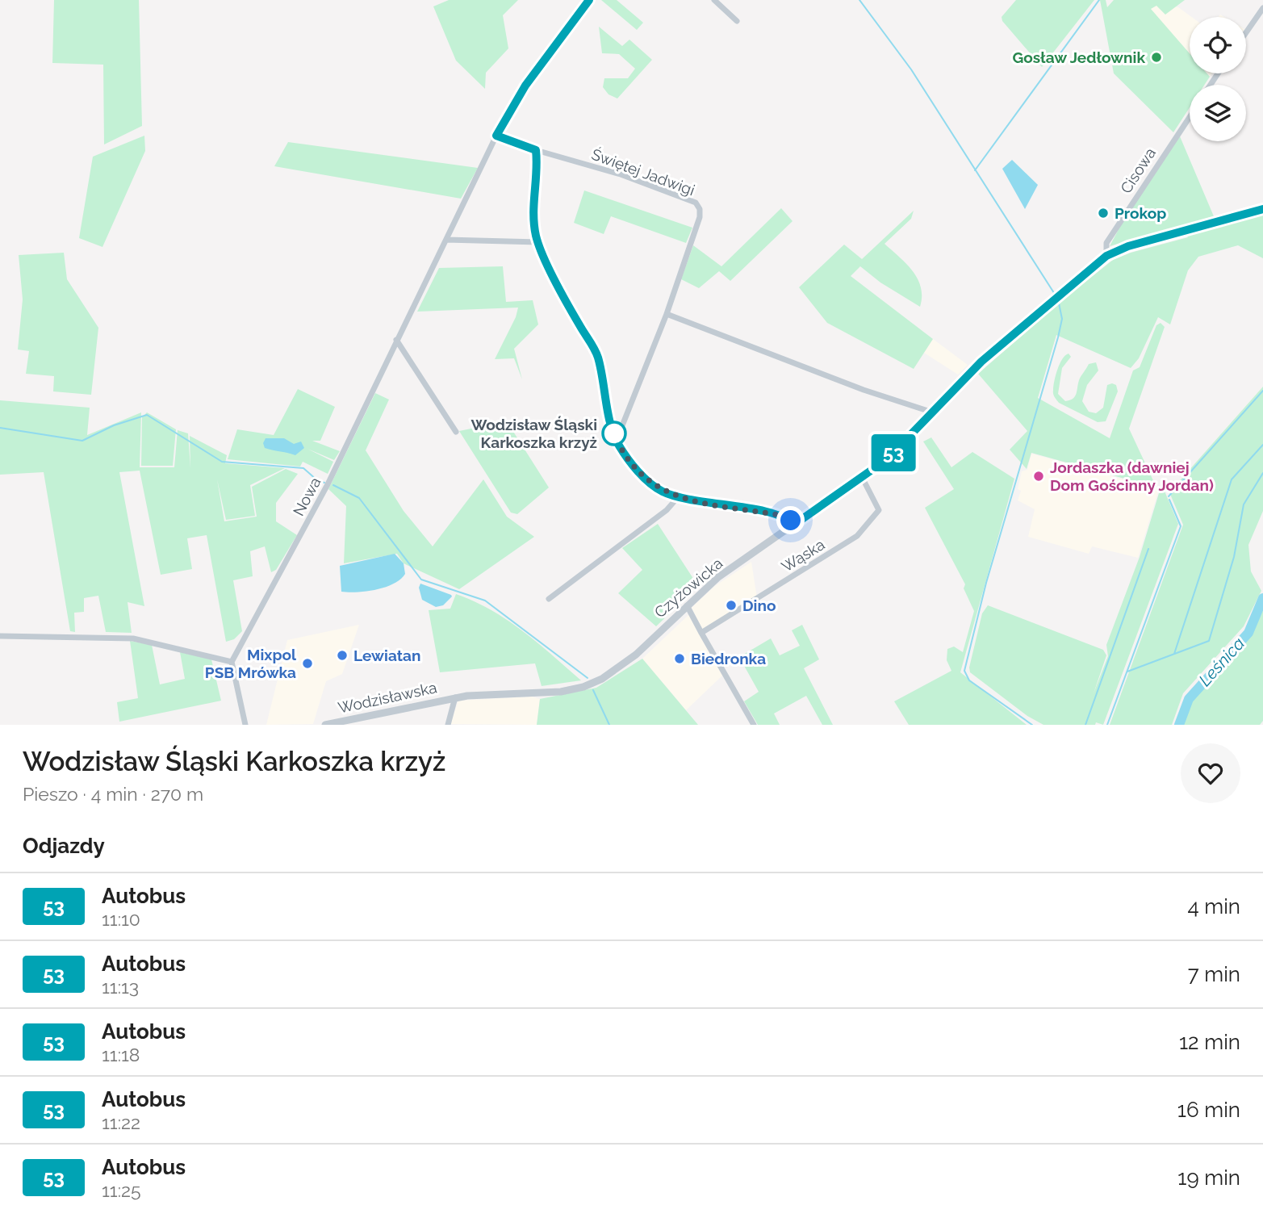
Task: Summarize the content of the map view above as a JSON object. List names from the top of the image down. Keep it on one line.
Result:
{"streets":{"street":["Cisowa","Świętej Jadwigi","Nowa","Wąska","Czyżowicka","Wodzisławska"]},"crossings":[["Cisowa","Czyżowicka"],["Wąska","Czyżowicka"],["Czyżowicka","Wodzisławska"]],"water":["Leśnica"],"places":["Gosław Jedłownik","Prokop","Wodzisław Śląski Karkoszka krzyż","Jordaszka (dawniej Dom Gościnny Jordan)","Dino","Lewiatan","Biedronka","Mixpol PSB Mrówka"],"lines":["bus line 53"],"page":{"on_map":"53","heading":[["Wodzisław Śląski Karkoszka krzyż","Pieszo · 4 min · 270 m"],"Odjazdy"],"list":[{"mark":"53","name":"Autobus","note":"11:10","value":"4 min"},{"mark":"53","name":"Autobus","note":"11:13","value":"7 min"},{"mark":"53","name":"Autobus","note":"11:18","value":"12 min"},{"mark":"53","name":"Autobus","note":"11:22","value":"16 min"},{"mark":"53","name":"Autobus","note":"11:25","value":"19 min"}]}}
